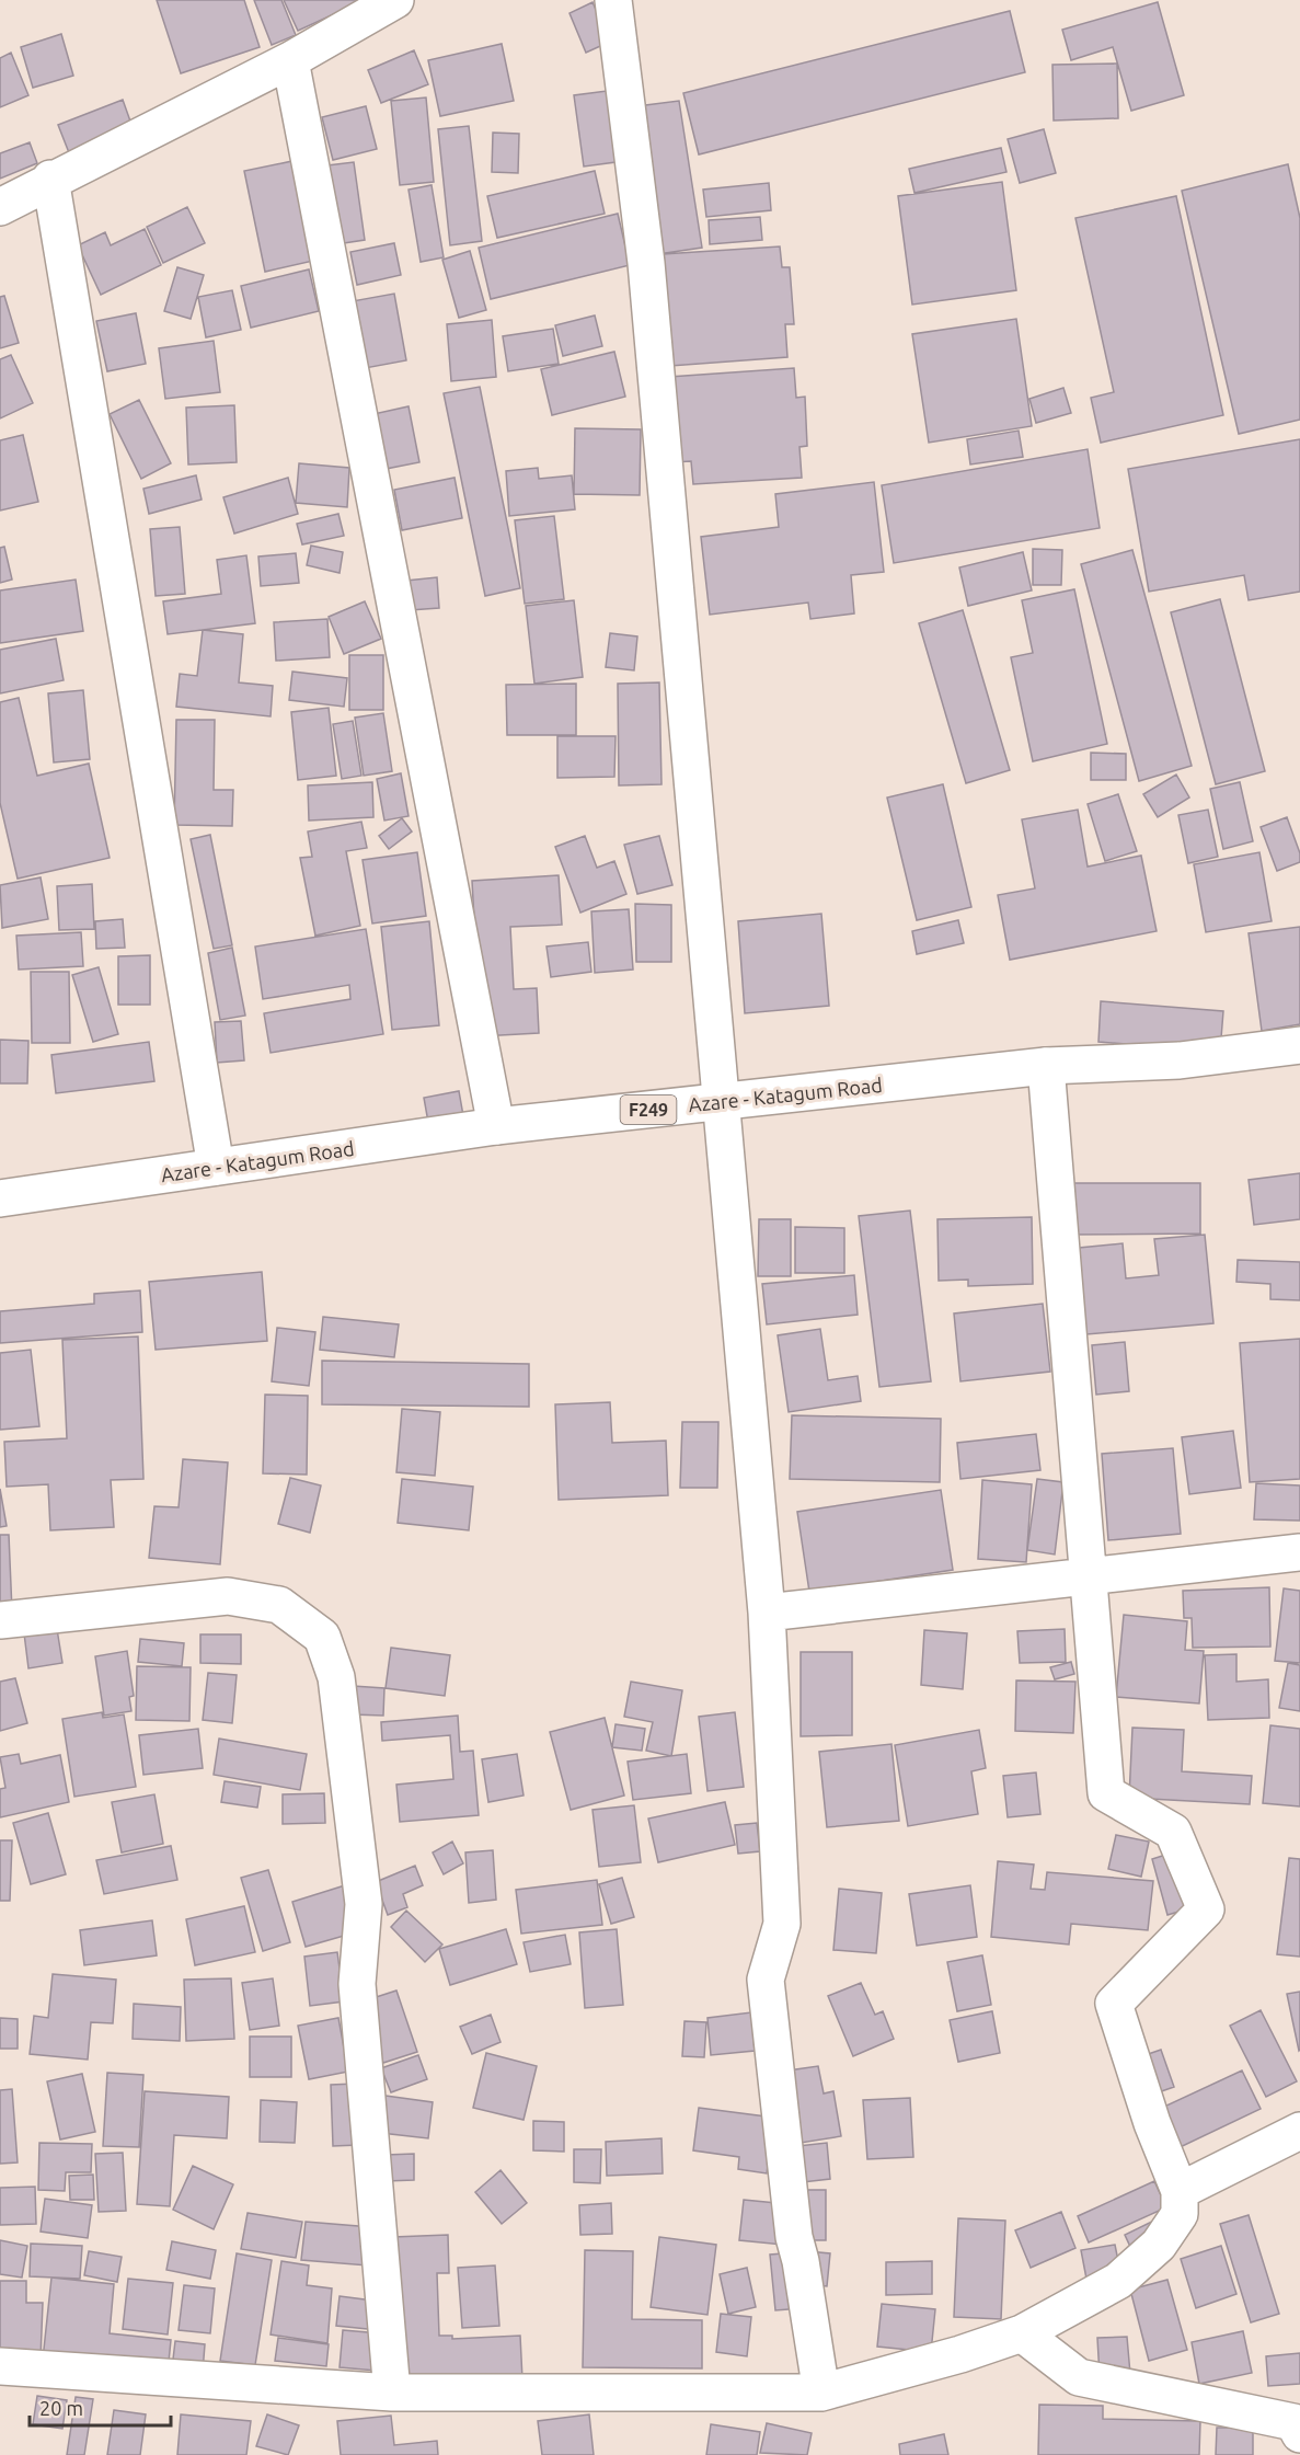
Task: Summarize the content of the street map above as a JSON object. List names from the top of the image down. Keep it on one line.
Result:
{"streets":{"street":["Azare - Katagum Road","F249"]},"scale_bar":"20 m"}
